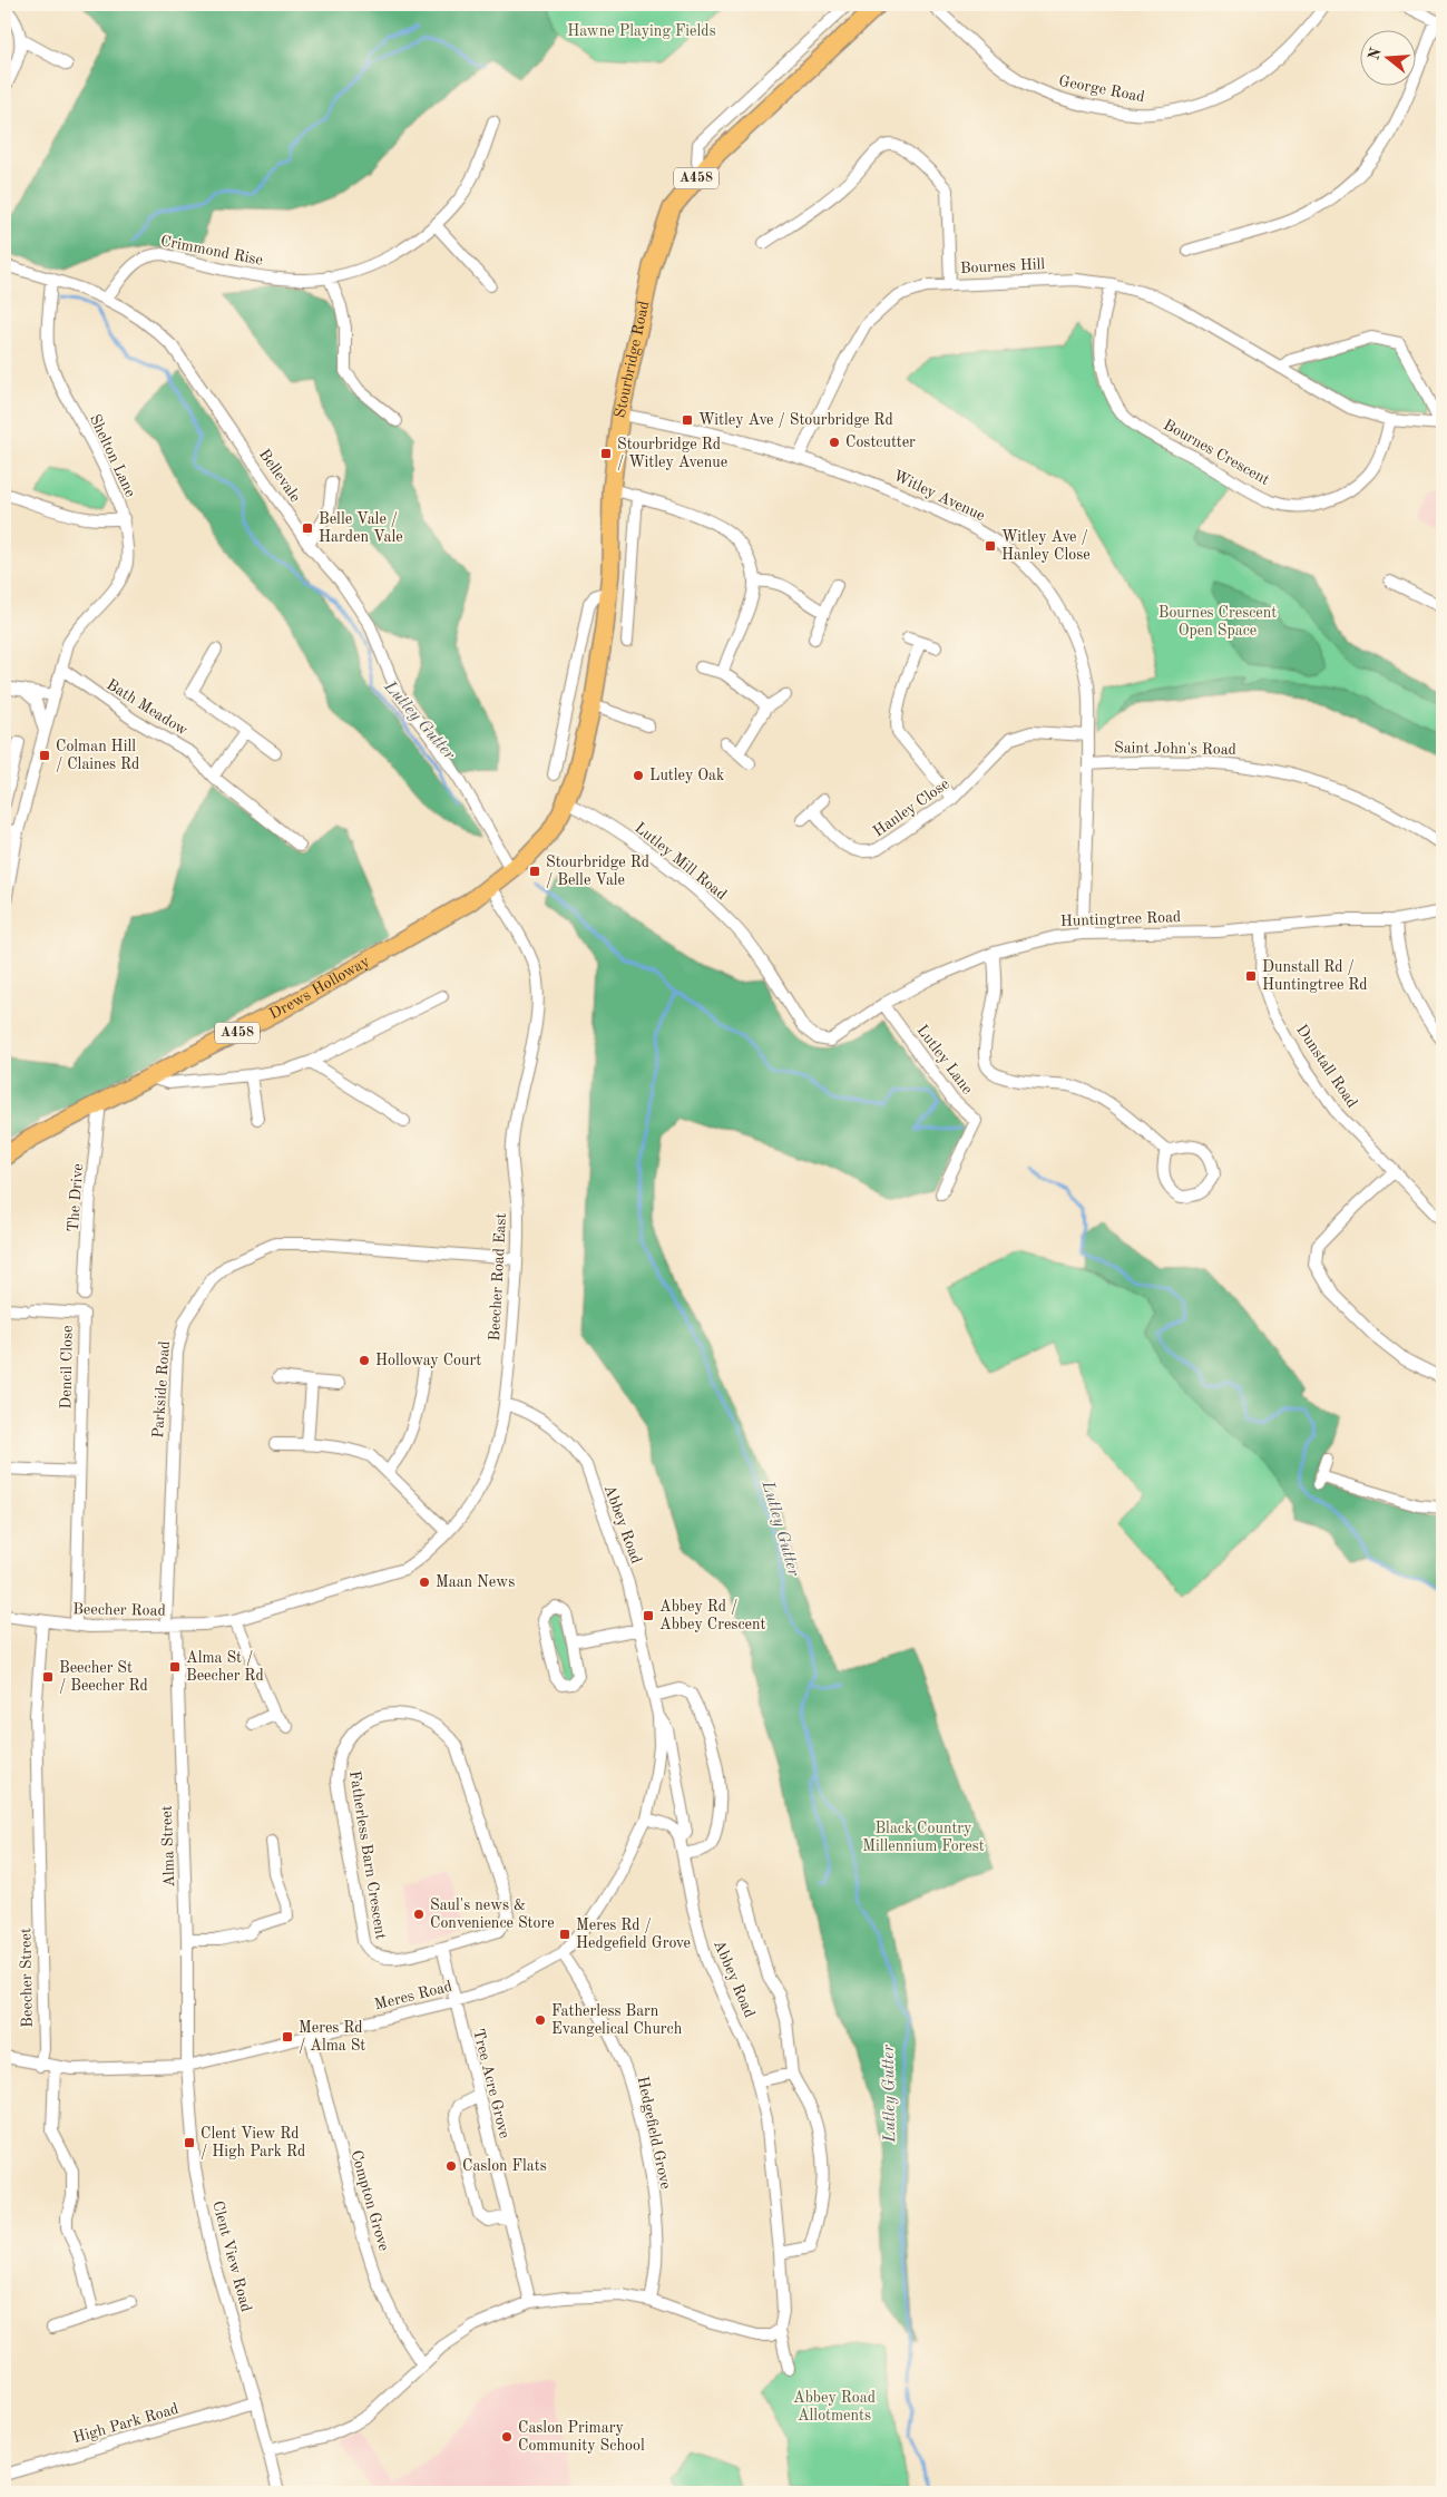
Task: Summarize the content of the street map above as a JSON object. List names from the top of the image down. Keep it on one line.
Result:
{"streets":{"highway":["A458","Stourbridge Road","Drews Holloway"],"street":["George Road","Crimmond Rise","Bournes Hill","Bournes Crescent","Shelton Lane","Bellevale","Witley Avenue","Bath Meadow","Saint John's Road","Hanley Close","Lutley Mill Road","Huntingtree Road","Lutley Lane","Dunstall Road","The Drive","Beecher Road East","Dencil Close","Parkside Road","Abbey Road","Beecher Road","Alma Street","Fatherless Barn Crescent","Beecher Street","Meres Road","Tree Acre Grove","Hedgefield Grove","Compton Grove","Clent View Road","High Park Road"]},"crossings":[["Crimmond Rise","Bellevale"],["Bournes Hill","Bournes Crescent"],["Bournes Hill","Witley Avenue"],["Stourbridge Road","Bellevale"],["Stourbridge Road","Witley Avenue"],["Stourbridge Road","Lutley Mill Road"],["Stourbridge Road","Drews Holloway"],["Shelton Lane","Bellevale"],["Shelton Lane","Bath Meadow"],["Bellevale","Drews Holloway"],["Witley Avenue","Saint John's Road"],["Witley Avenue","Hanley Close"],["Witley Avenue","Huntingtree Road"],["Lutley Mill Road","Huntingtree Road"],["Huntingtree Road","Lutley Lane"],["Huntingtree Road","Dunstall Road"],["Drews Holloway","The Drive"],["Drews Holloway","Beecher Road East"],["Beecher Road East","Parkside Road"],["Beecher Road East","Abbey Road"],["Beecher Road East","Beecher Road"],["Dencil Close","Beecher Road"],["Parkside Road","Beecher Road"],["Parkside Road","Alma Street"],["Abbey Road","Meres Road"],["Beecher Road","Alma Street"],["Beecher Road","Beecher Street"],["Alma Street","Meres Road"],["Alma Street","Clent View Road"],["Beecher Street","Meres Road"],["Meres Road","Tree Acre Grove"],["Meres Road","Hedgefield Grove"],["Meres Road","Compton Grove"],["Meres Road","Clent View Road"],["Clent View Road","High Park Road"]],"water":["Lutley Gutter"],"parks":["Hawne Playing Fields","Bournes Crescent Open Space","Black Country Millennium Forest","Abbey Road Allotments"],"places":{"transit":["Witley Ave / Stourbridge Rd","Stourbridge Rd / Witley Avenue","Belle Vale / Harden Vale","Witley Ave / Hanley Close","Colman Hill / Claines Rd","Stourbridge Rd / Belle Vale","Dunstall Rd / Huntingtree Rd","Abbey Rd / Abbey Crescent","Alma St / Beecher Rd","Beecher St / Beecher Rd","Meres Rd / Hedgefield Grove","Meres Rd / Alma St","Clent View Rd / High Park Rd"],"other":["Costcutter","Lutley Oak","Holloway Court","Maan News","Saul's news & Convenience Store","Fatherless Barn Evangelical Church","Caslon Flats","Caslon Primary Community School"]},"north":"left"}
